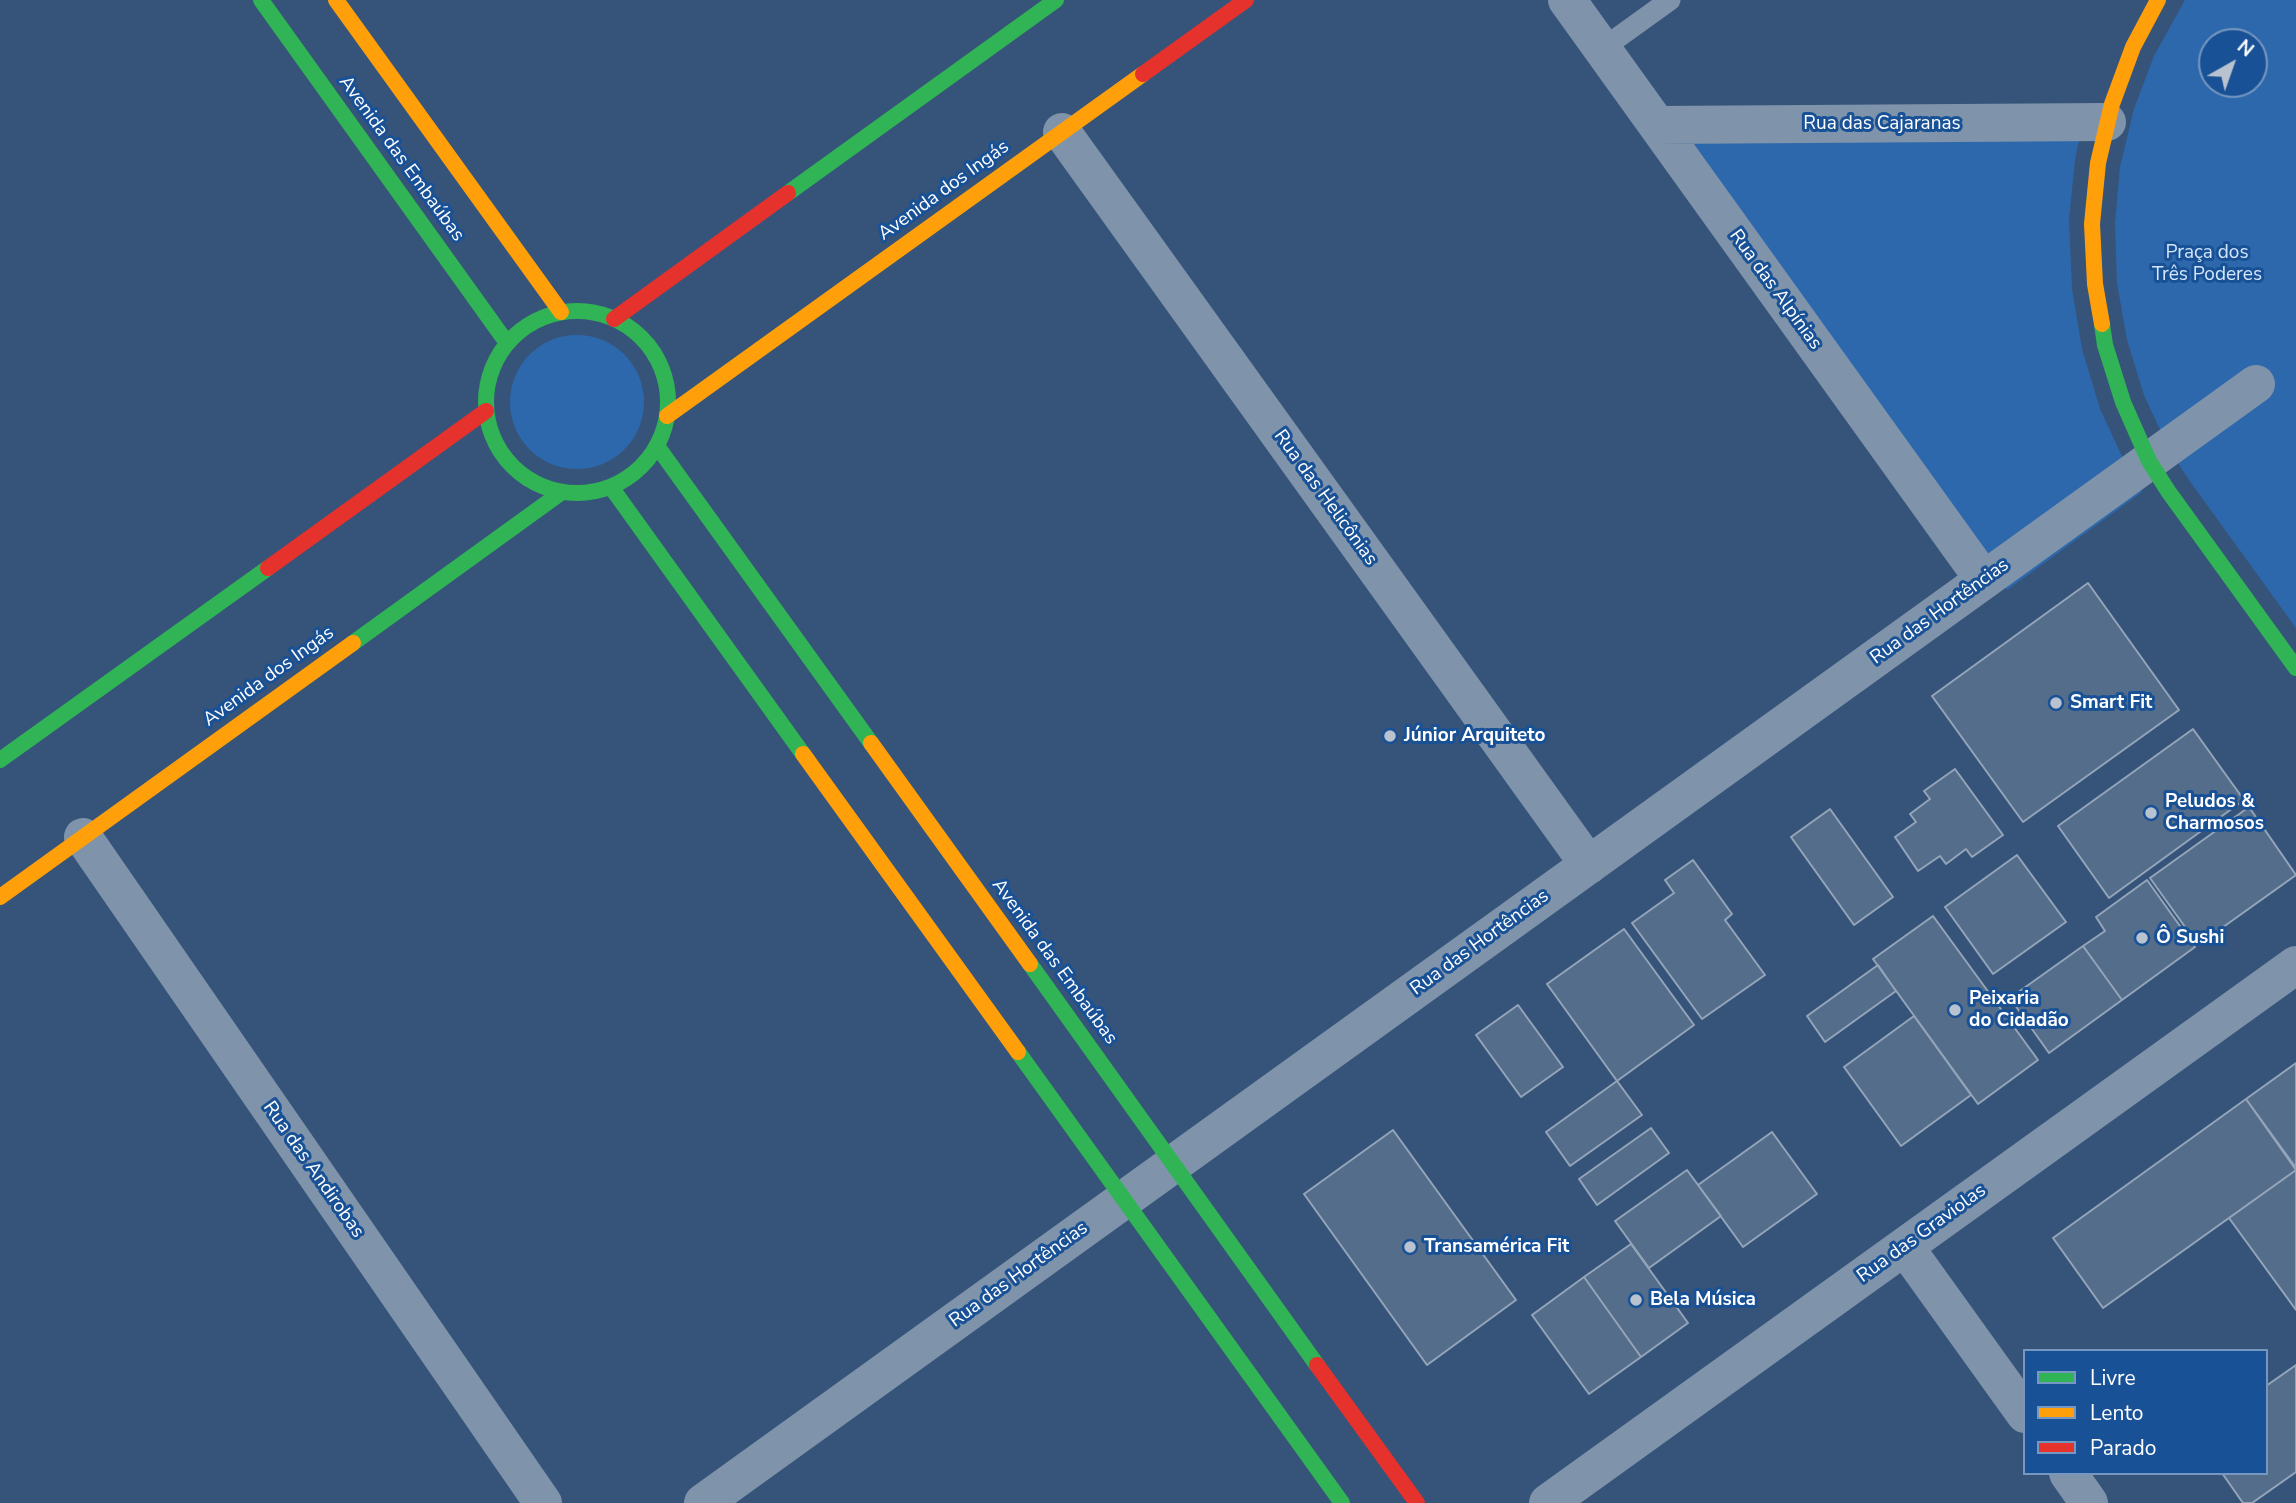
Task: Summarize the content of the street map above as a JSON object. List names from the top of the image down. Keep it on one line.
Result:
{"streets":{"street":["Rua das Cajaranas","Avenida das Embaúbas","Avenida dos Ingás","Rua das Alpínias","Rua das Helicônias","Rua das Hortências","Rua das Andirobas","Rua das Graviolas"]},"crossings":[["Rua das Cajaranas","Rua das Alpínias"],["Avenida das Embaúbas","Avenida dos Ingás"],["Avenida das Embaúbas","Rua das Hortências"],["Avenida dos Ingás","Rua das Helicônias"],["Avenida dos Ingás","Rua das Andirobas"],["Rua das Alpínias","Rua das Hortências"],["Rua das Helicônias","Rua das Hortências"]],"parks":["Praça dos Três Poderes"],"places":["Smart Fit","Júnior Arquiteto","Peludos & Charmosos","Ô Sushi","Peixaria do Cidadão","Transamérica Fit","Bela Música"],"legend":["Livre","Lento","Parado"],"north":"top right"}
